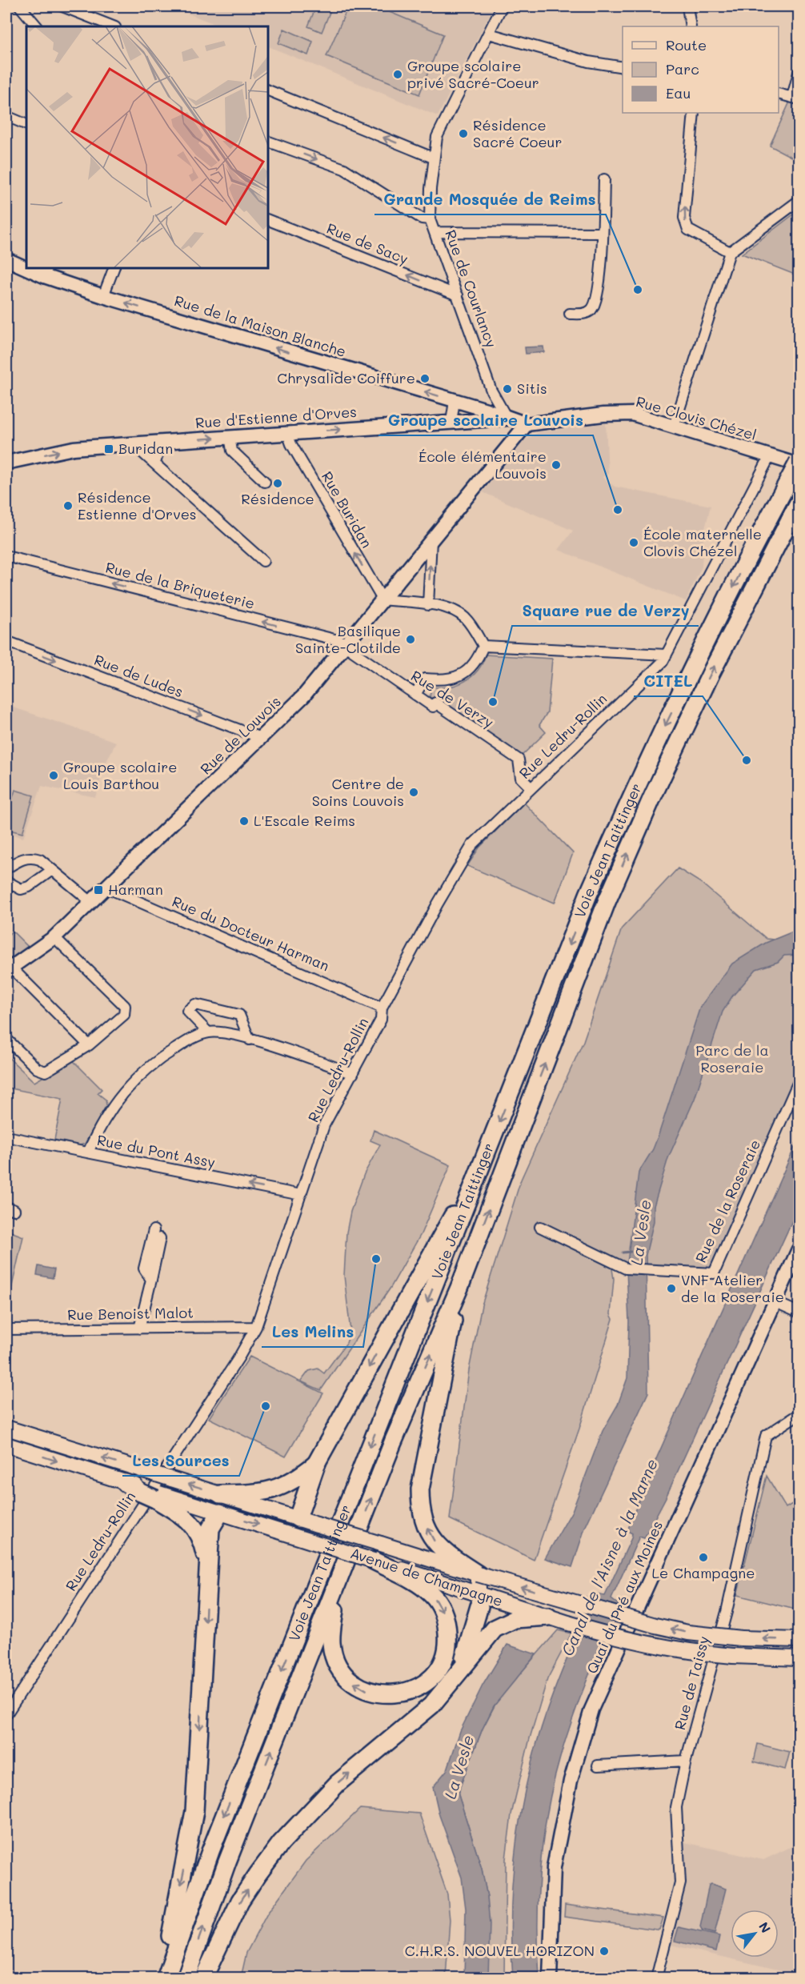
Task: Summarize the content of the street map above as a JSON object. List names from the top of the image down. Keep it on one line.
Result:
{"streets":{"highway":["Voie Jean Taittinger"],"main road":["Avenue de Champagne"],"street":["Rue de Sacy","Rue de Courlancy","Rue de la Maison Blanche","Rue d'Estienne d'Orves","Rue Clovis Chézel","Rue Buridan","Rue de la Briqueterie","Rue de Ludes","Rue de Verzy","Rue de Louvois","Rue Ledru-Rollin","Rue du Docteur Harman","Rue du Pont Assy","Rue de la Roseraie","Rue Benoist Malot","Quai du Pré aux Moines","Rue de Taissy"]},"crossings":[["Rue de Sacy","Rue de Courlancy"],["Rue de Courlancy","Rue de la Maison Blanche"],["Rue de Courlancy","Rue d'Estienne d'Orves"],["Rue de la Maison Blanche","Rue d'Estienne d'Orves"],["Rue de la Maison Blanche","Rue Clovis Chézel"],["Rue de la Maison Blanche","Rue de Louvois"],["Rue d'Estienne d'Orves","Rue Buridan"],["Rue Clovis Chézel","Rue de Louvois"],["Rue Clovis Chézel","Rue Ledru-Rollin"],["Rue Clovis Chézel","Voie Jean Taittinger"],["Rue Buridan","Rue de Louvois"],["Rue de la Briqueterie","Rue de Verzy"],["Rue de la Briqueterie","Rue de Louvois"],["Rue de Ludes","Rue de Louvois"],["Rue de Verzy","Rue de Louvois"],["Rue de Verzy","Rue Ledru-Rollin"],["Rue de Louvois","Rue du Docteur Harman"],["Rue Ledru-Rollin","Rue du Docteur Harman"],["Rue Ledru-Rollin","Rue du Pont Assy"],["Rue Ledru-Rollin","Rue Benoist Malot"]],"one_way":["Rue de la Maison Blanche","Rue d'Estienne d'Orves","Rue Buridan","Rue de la Briqueterie","Rue de Ludes","Rue du Pont Assy"],"water":["La Vesle","Canal de l'Aisne à la Marne"],"parks":["Parc de la Roseraie"],"places":{"other":["Groupe scolaire privé Sacré-Coeur","Résidence Sacré Coeur","Grande Mosquée de Reims","Chrysalide Coiffure","Sitis","École élémentaire Louvois","Résidence","Résidence Estienne d'Orves","Groupe scolaire Louvois","École maternelle Clovis Chézel","Basilique Sainte-Clotilde","Square rue de Verzy","CITEL","Groupe scolaire Louis Barthou","Centre de Soins Louvois","L'Escale Reims","Les Melins","VNF Atelier de la Roseraie","Les Sources","Le Champagne","C.H.R.S. NOUVEL HORIZON"],"transit":["Buridan","Harman"]},"legend":["Route","Parc","Eau"],"north":"top right"}
